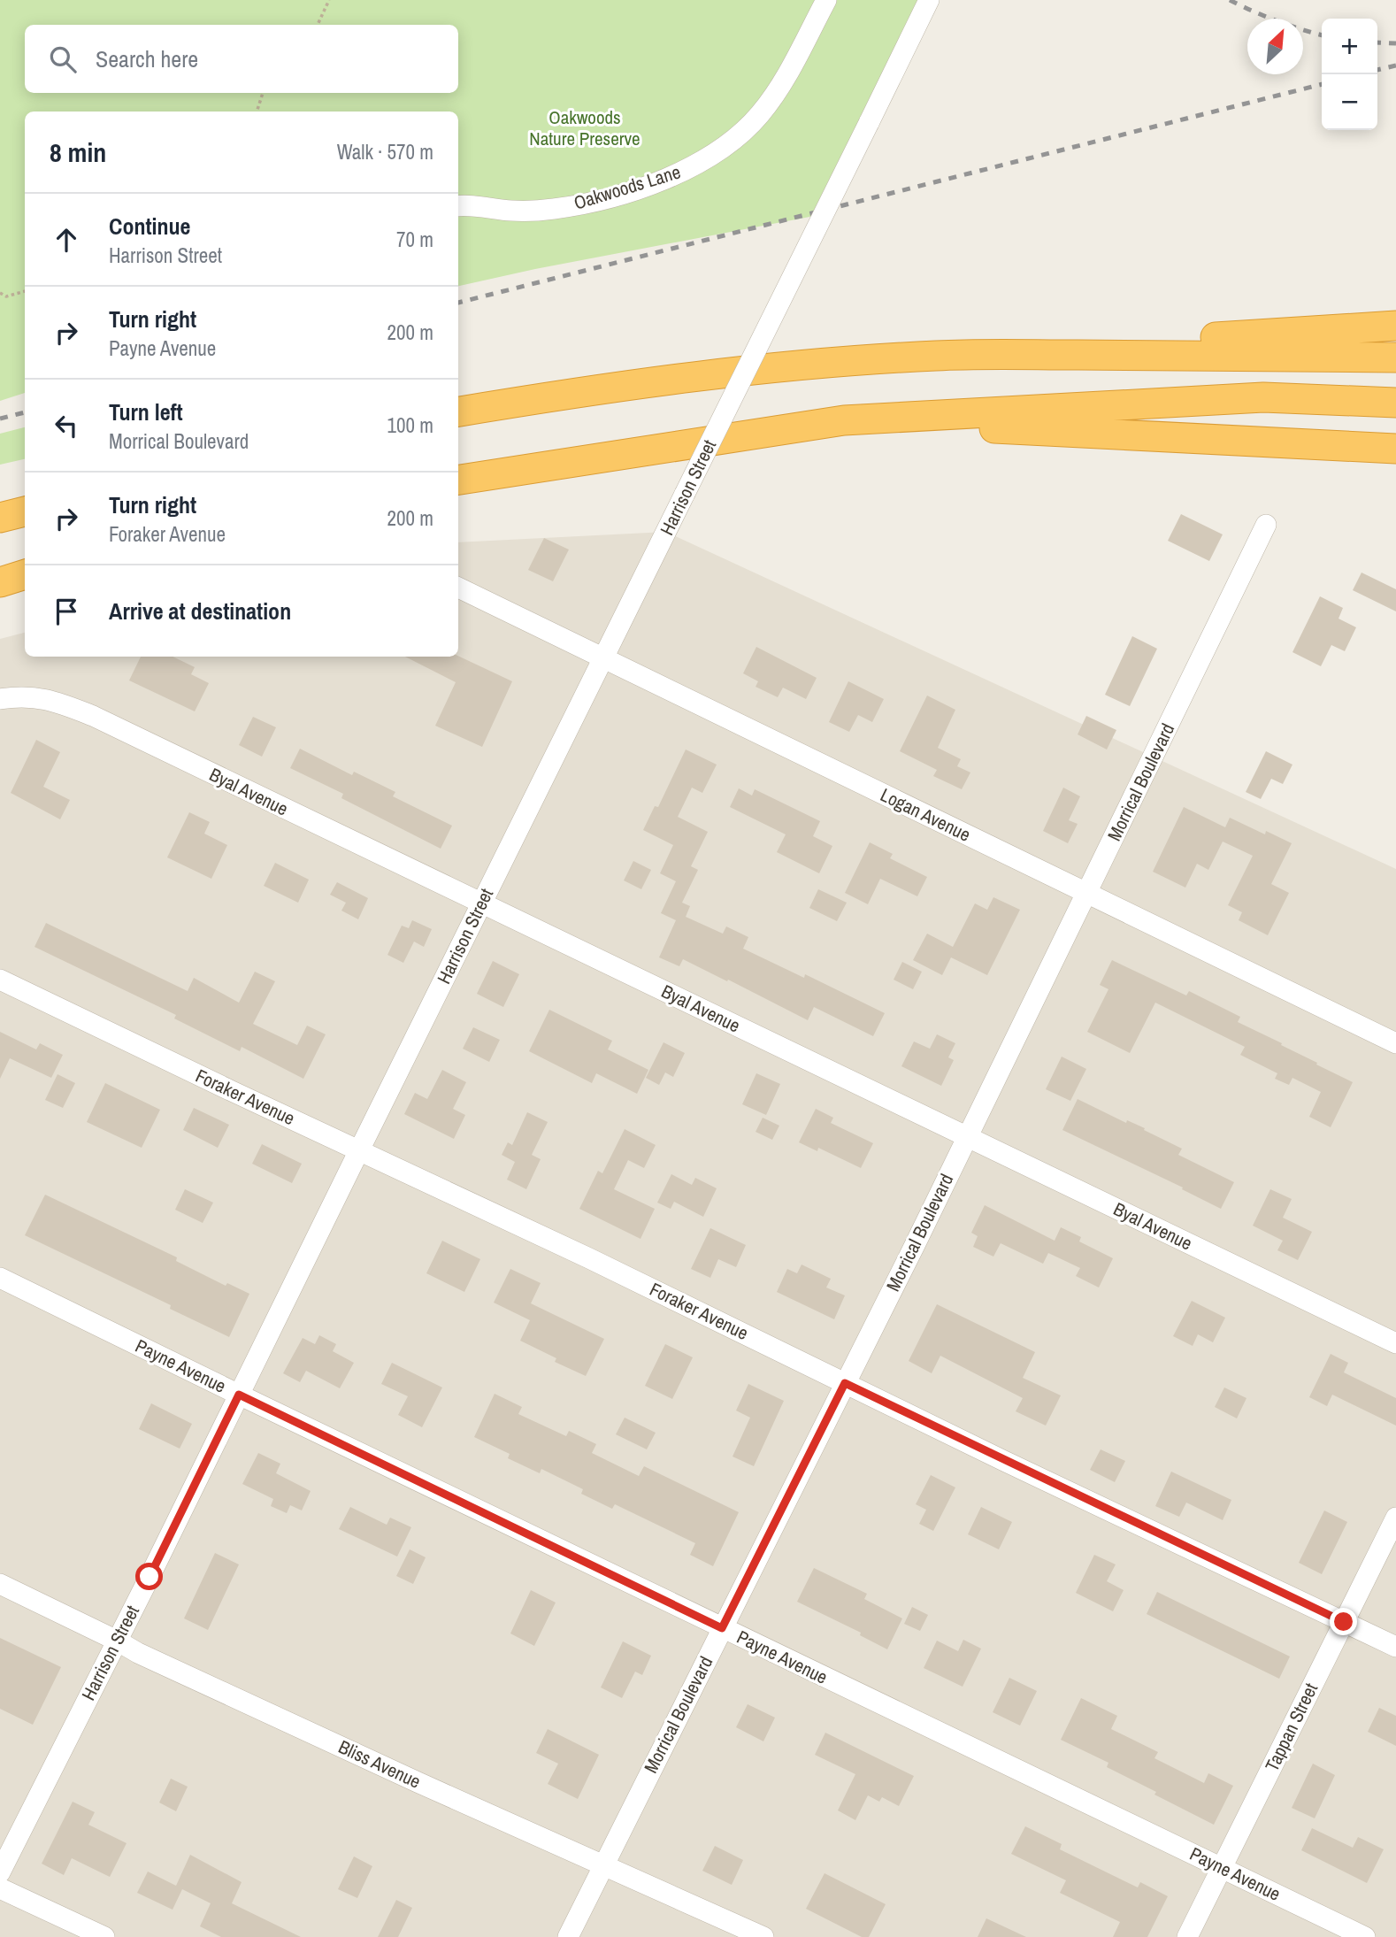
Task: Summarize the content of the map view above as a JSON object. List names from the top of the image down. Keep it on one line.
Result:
{"streets":{"street":["Oakwoods Lane","Harrison Street","Morrical Boulevard","Byal Avenue","Logan Avenue","Foraker Avenue","Payne Avenue","Tappan Street","Bliss Avenue"]},"crossings":[["Harrison Street","Byal Avenue"],["Harrison Street","Logan Avenue"],["Harrison Street","Foraker Avenue"],["Harrison Street","Payne Avenue"],["Harrison Street","Bliss Avenue"],["Morrical Boulevard","Byal Avenue"],["Morrical Boulevard","Logan Avenue"],["Morrical Boulevard","Foraker Avenue"],["Morrical Boulevard","Payne Avenue"],["Morrical Boulevard","Bliss Avenue"],["Foraker Avenue","Tappan Street"],["Payne Avenue","Tappan Street"]],"parks":["Oakwoods Nature Preserve"],"north":"top right","page":{"map_buttons":["+","−"],"search":"Search here","heading":["8 min","Walk · 570 m"],"list":[["Continue","Harrison Street","70 m"],["Turn right","Payne Avenue","200 m"],["Turn left","Morrical Boulevard","100 m"],["Turn right","Foraker Avenue","200 m"],"Arrive at destination"]}}
